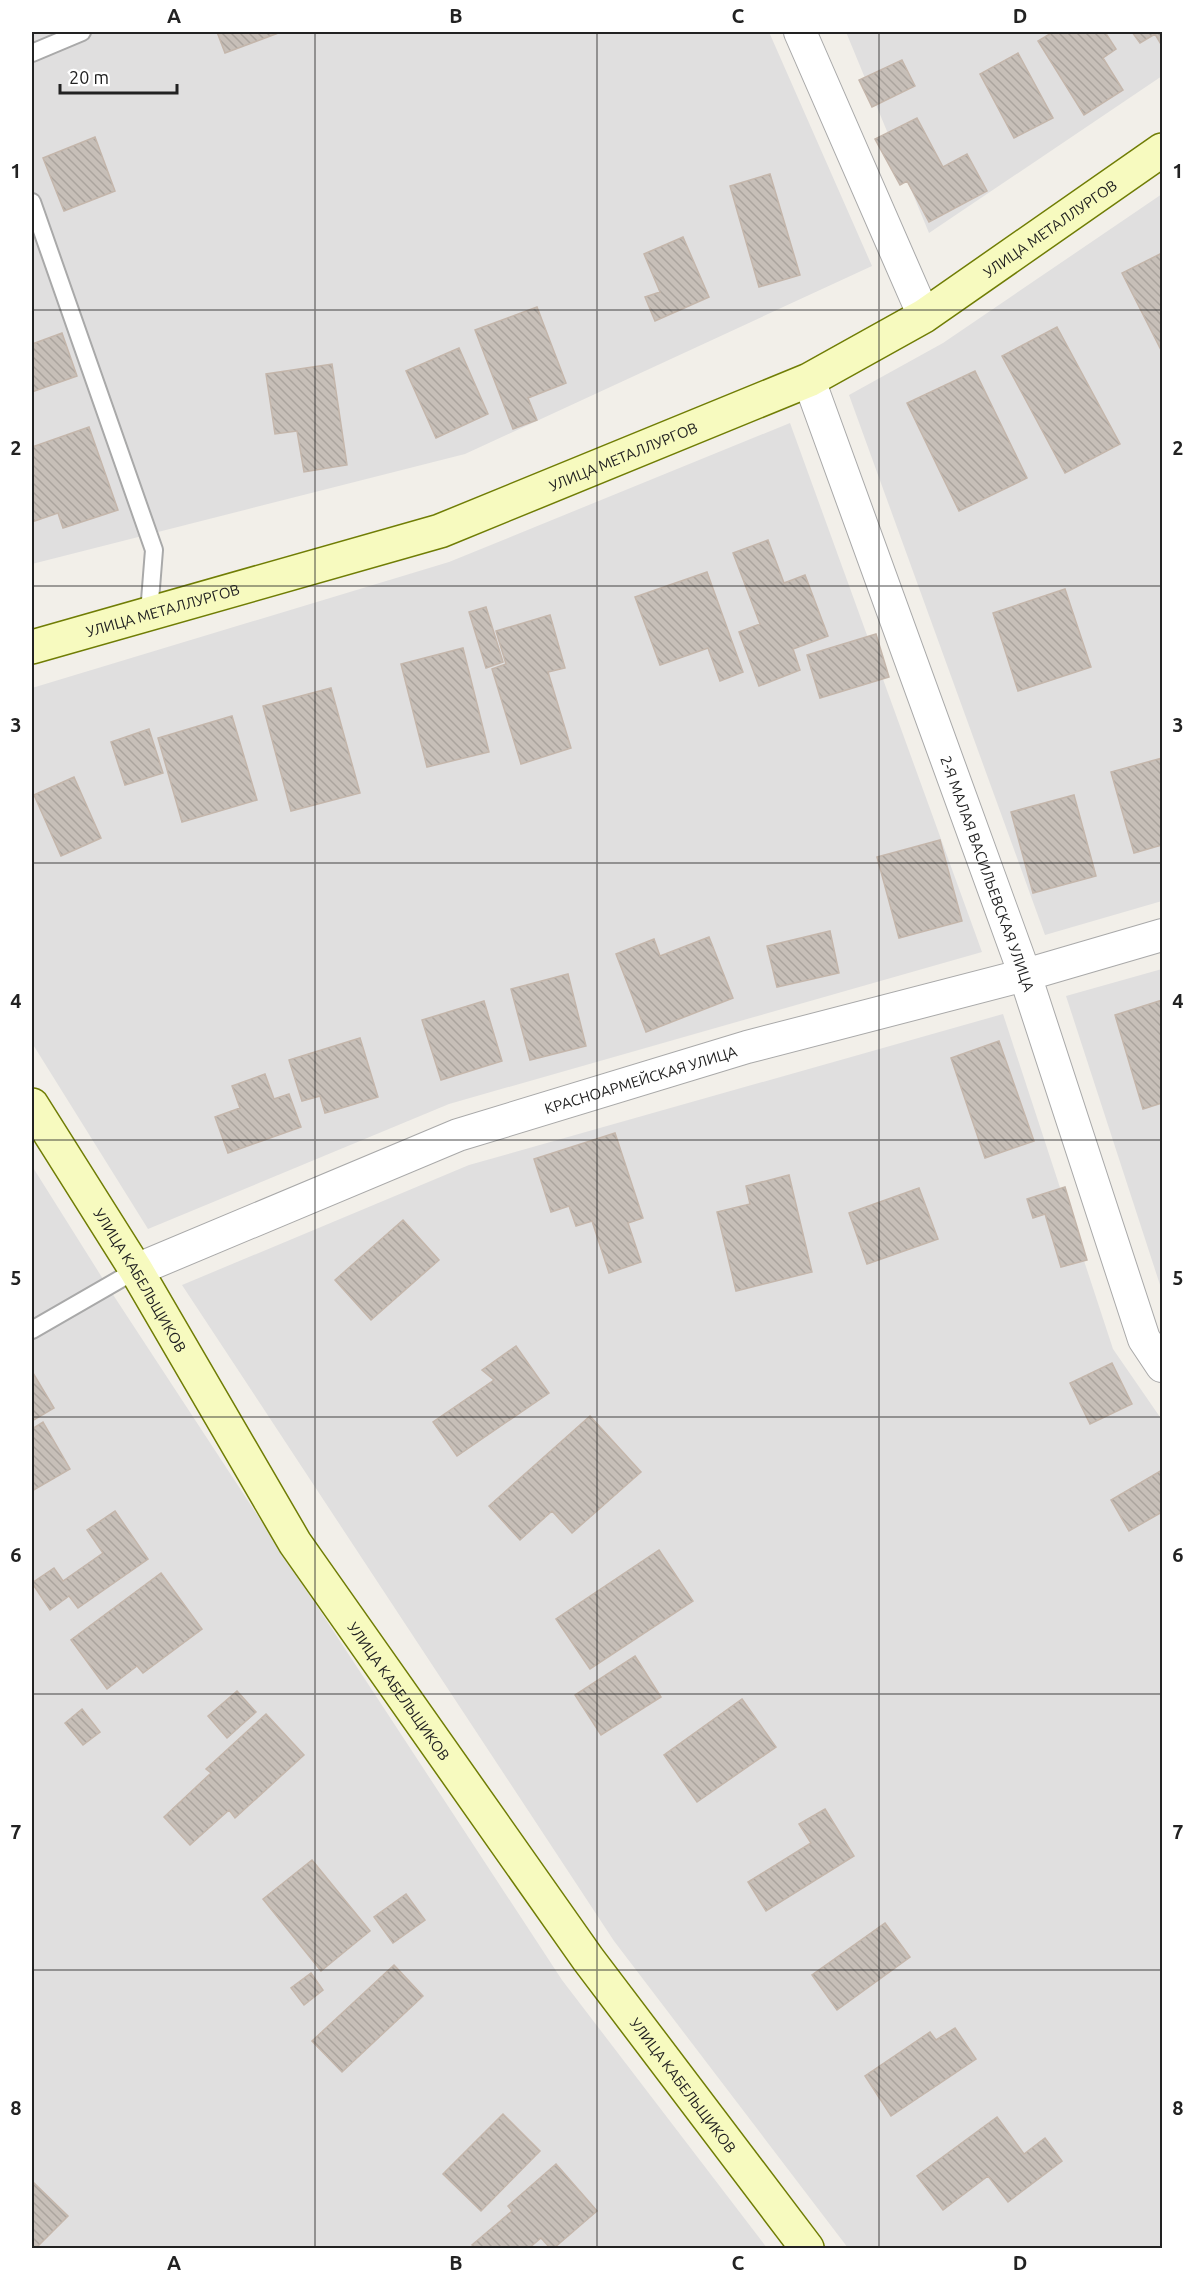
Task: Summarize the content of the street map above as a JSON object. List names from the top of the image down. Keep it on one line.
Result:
{"streets":{"street":["УЛИЦА МЕТАЛЛУРГОВ","2-Я МАЛАЯ ВАСИЛЬЕВСКАЯ УЛИЦА","КРАСНОАРМЕЙСКАЯ УЛИЦА","УЛИЦА КАБЕЛЬЩИКОВ"]},"crossings":[["УЛИЦА МЕТАЛЛУРГОВ","2-Я МАЛАЯ ВАСИЛЬЕВСКАЯ УЛИЦА"],["2-Я МАЛАЯ ВАСИЛЬЕВСКАЯ УЛИЦА","КРАСНОАРМЕЙСКАЯ УЛИЦА"],["КРАСНОАРМЕЙСКАЯ УЛИЦА","УЛИЦА КАБЕЛЬЩИКОВ"]],"scale_bar":"20 m","grid":{"columns":["A","B","C","D"],"rows":["1","2","3","4","5","6","7","8"]}}
